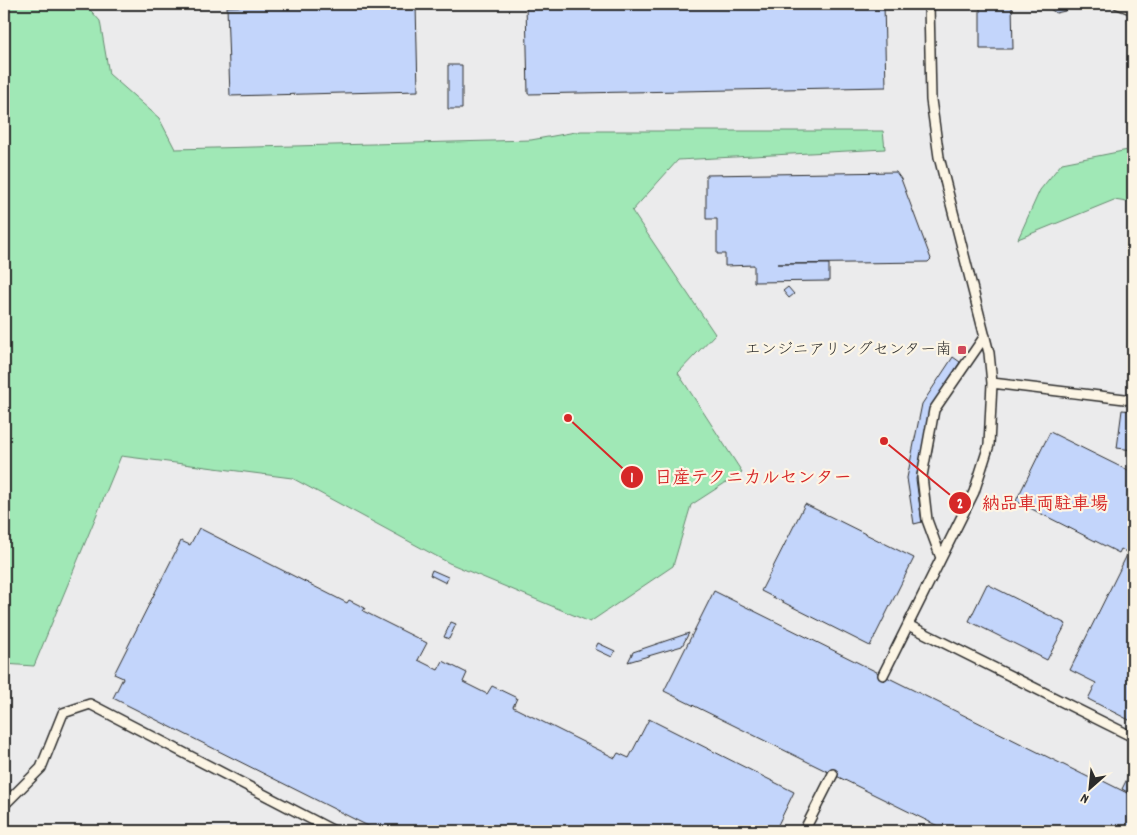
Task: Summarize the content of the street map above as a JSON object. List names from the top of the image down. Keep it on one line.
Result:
{"places":{"transit":["エンジニアリングセンター南"],"other":["日産テクニカルセンター","納品車両駐車場"]},"north":"bottom left"}
